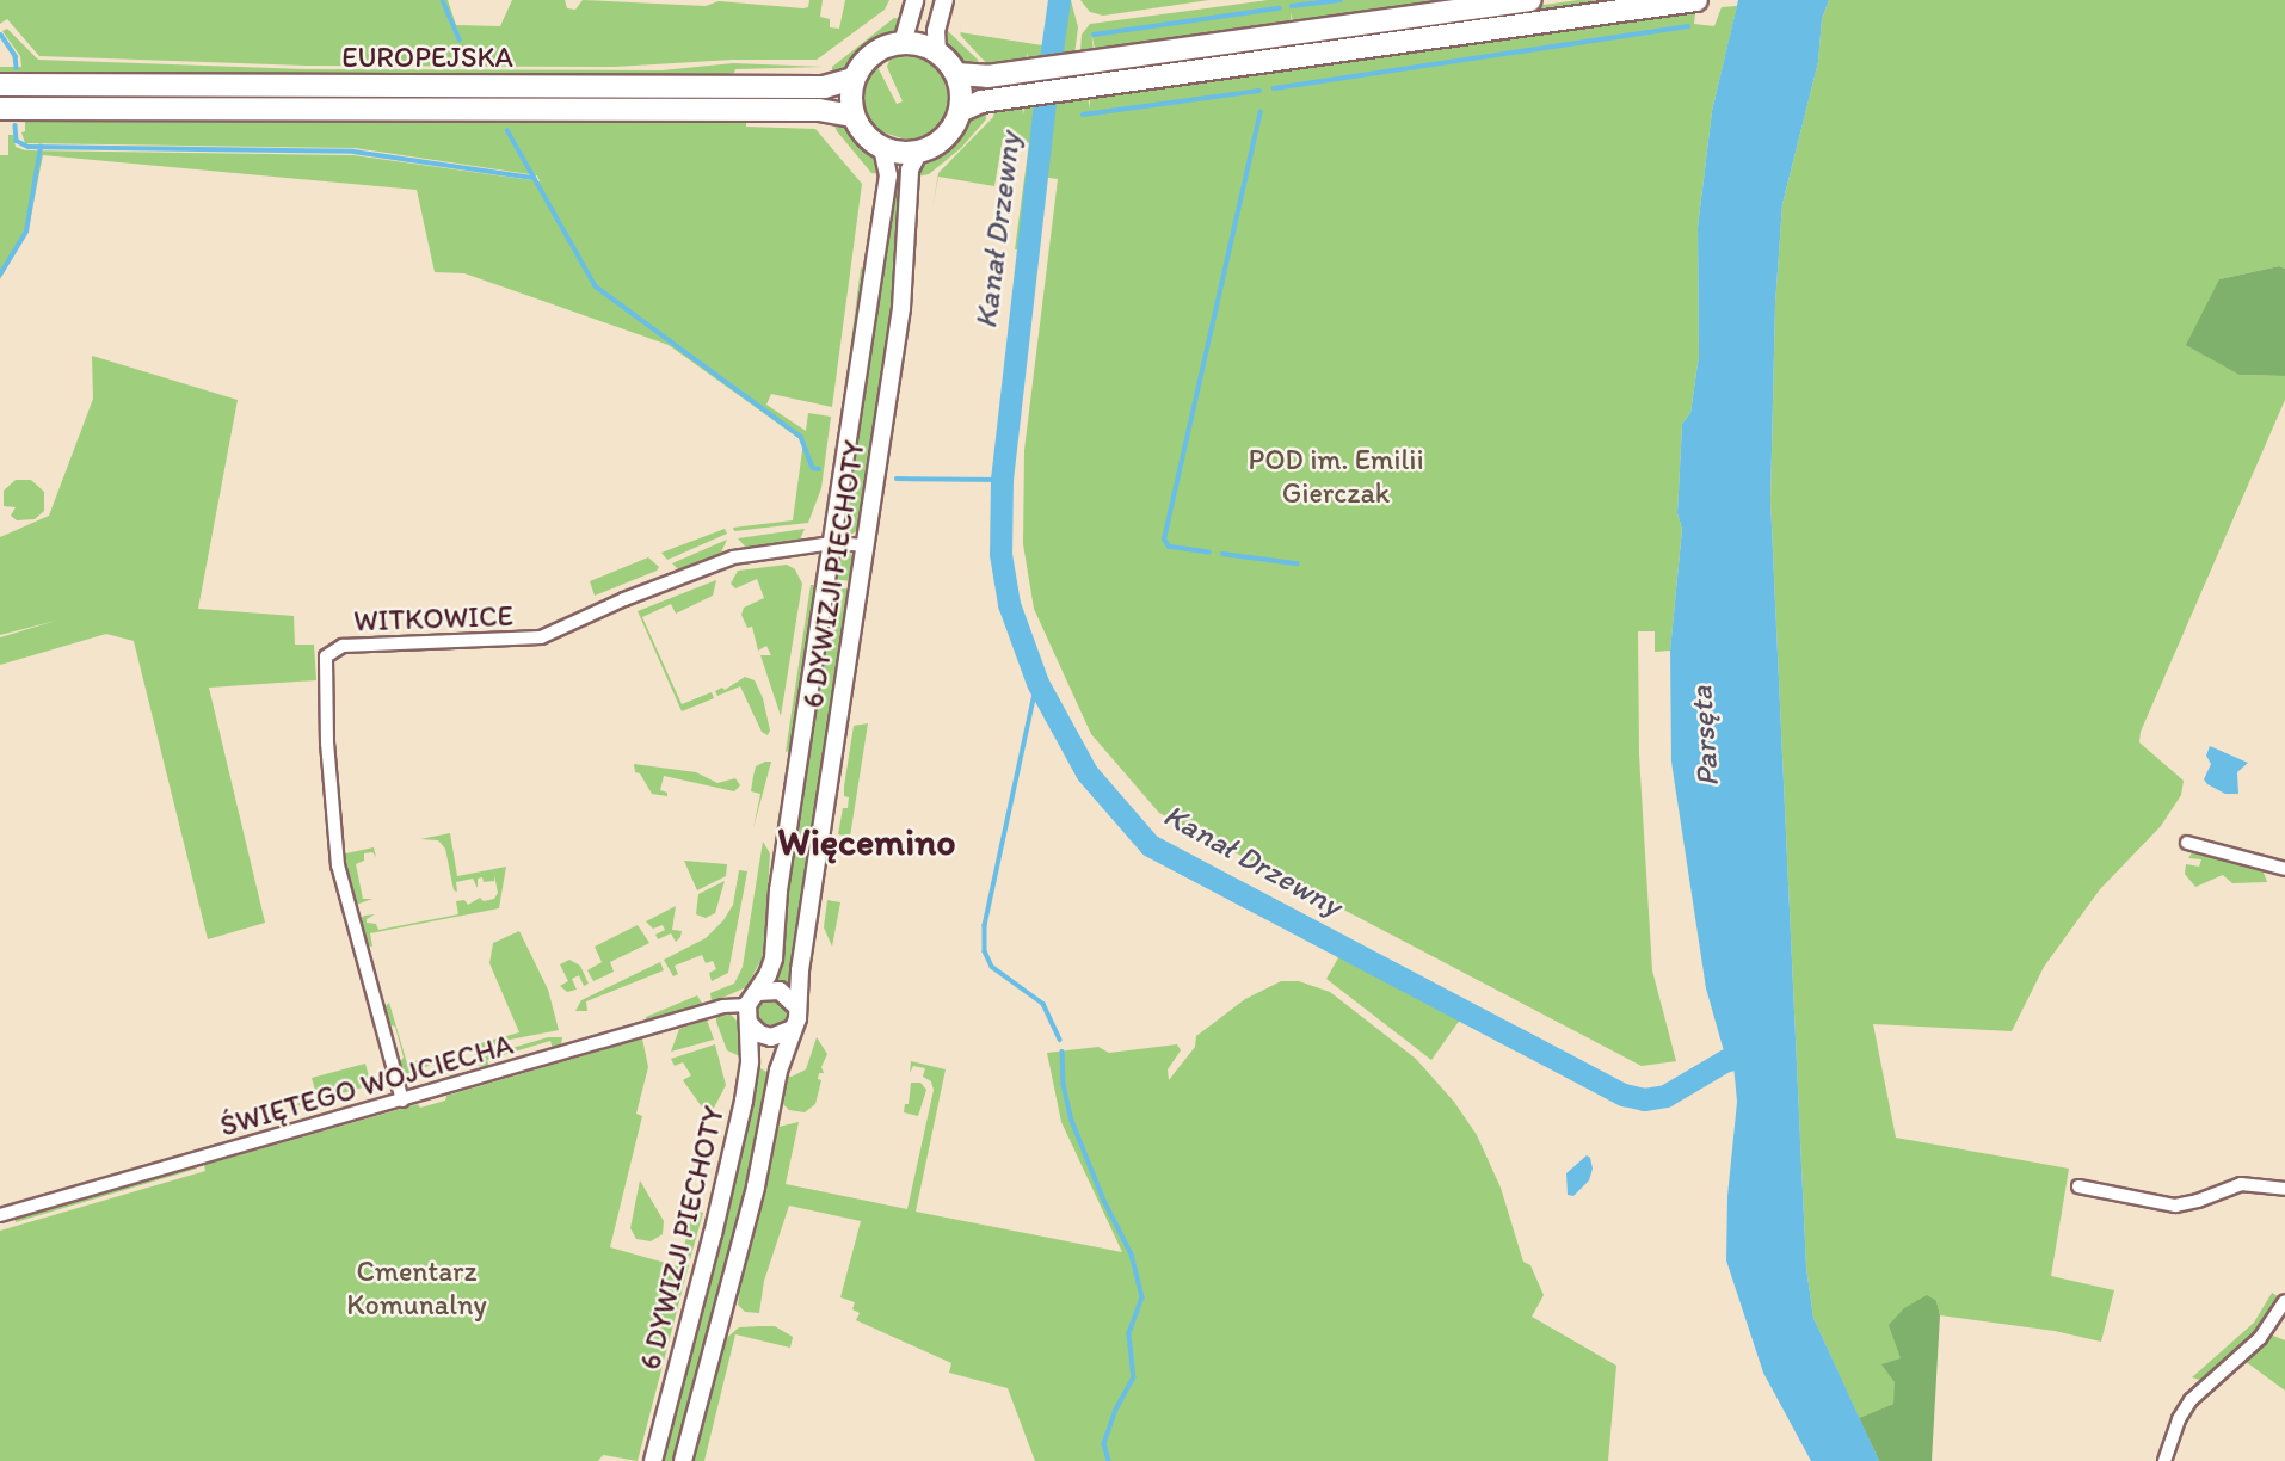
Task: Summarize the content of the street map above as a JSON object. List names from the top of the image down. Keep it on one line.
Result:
{"streets":{"main road":["EUROPEJSKA"],"street":["6 DYWIZJI PIECHOTY","WITKOWICE","ŚWIĘTEGO WOJCIECHA"]},"crossings":[["EUROPEJSKA","6 DYWIZJI PIECHOTY"],["6 DYWIZJI PIECHOTY","WITKOWICE"],["6 DYWIZJI PIECHOTY","ŚWIĘTEGO WOJCIECHA"],["WITKOWICE","ŚWIĘTEGO WOJCIECHA"]],"districts":["Więcemino"],"water":["Kanał Drzewny","Parsęta"],"parks":["POD im. Emilii Gierczak","Cmentarz Komunalny"]}
